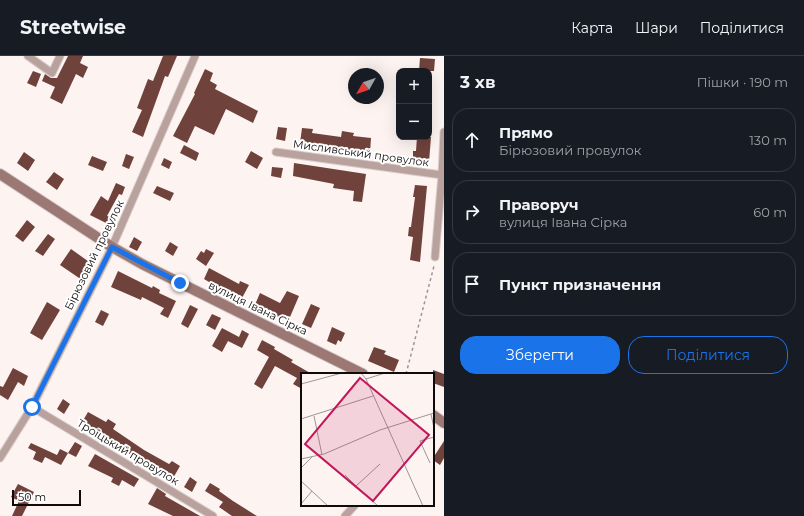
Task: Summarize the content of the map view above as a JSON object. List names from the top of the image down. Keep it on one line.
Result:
{"streets":{"street":["Мисливський провулок","Бірюзовий провулок","вулиця Івана Сірка","Троїцький провулок"]},"crossings":[["Бірюзовий провулок","вулиця Івана Сірка"],["Бірюзовий провулок","Троїцький провулок"]],"scale_bar":"50 m","north":"bottom left","page":{"header":"Streetwise","nav":["Карта","Шари","Поділитися"],"heading":["3 хв","Пішки · 190 m"],"map_buttons":["+","−"],"list":[["Прямо","Бірюзовий провулок","130 m"],["Праворуч","вулиця Івана Сірка","60 m"],"Пункт призначення"],"buttons":["Зберегти","Поділитися"],"scale":"50 m"}}
